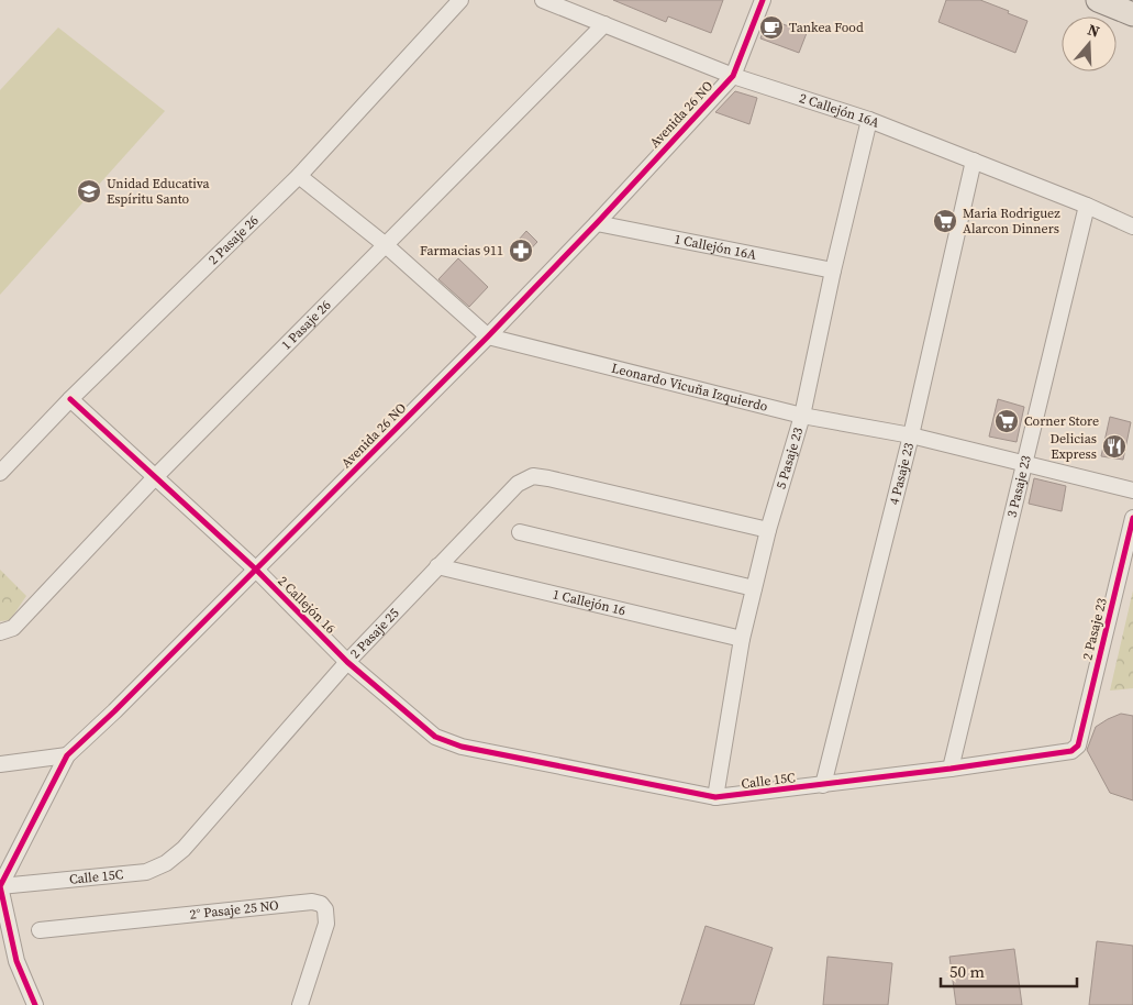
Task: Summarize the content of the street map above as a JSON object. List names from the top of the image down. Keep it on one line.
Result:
{"streets":{"street":["2 Callejón 16A","Avenida 26 NO","2 Pasaje 26","1 Callejón 16A","1 Pasaje 26","Leonardo Vicuña Izquierdo","5 Pasaje 23","4 Pasaje 23","3 Pasaje 23","1 Callejón 16","2 Callejón 16","2 Pasaje 23","2 Pasaje 25","Calle 15C","2° Pasaje 25 NO"]},"crossings":[["2 Callejón 16A","Avenida 26 NO"],["2 Callejón 16A","1 Pasaje 26"],["2 Callejón 16A","5 Pasaje 23"],["2 Callejón 16A","4 Pasaje 23"],["2 Callejón 16A","3 Pasaje 23"],["Avenida 26 NO","1 Callejón 16A"],["Avenida 26 NO","Leonardo Vicuña Izquierdo"],["Avenida 26 NO","2 Callejón 16"],["Avenida 26 NO","Calle 15C"],["2 Pasaje 26","Leonardo Vicuña Izquierdo"],["2 Pasaje 26","2 Callejón 16"],["1 Callejón 16A","5 Pasaje 23"],["1 Pasaje 26","Leonardo Vicuña Izquierdo"],["1 Pasaje 26","2 Callejón 16"],["Leonardo Vicuña Izquierdo","5 Pasaje 23"],["Leonardo Vicuña Izquierdo","4 Pasaje 23"],["Leonardo Vicuña Izquierdo","3 Pasaje 23"],["5 Pasaje 23","1 Callejón 16"],["5 Pasaje 23","2 Pasaje 25"],["5 Pasaje 23","Calle 15C"],["4 Pasaje 23","Calle 15C"],["3 Pasaje 23","Calle 15C"],["1 Callejón 16","2 Pasaje 25"],["2 Callejón 16","2 Pasaje 25"],["2 Callejón 16","Calle 15C"],["2 Pasaje 23","Calle 15C"],["2 Pasaje 25","Calle 15C"]],"places":{"cafe":["Tankea Food"],"school or university":["Unidad Educativa Espíritu Santo"],"supermarket":["Maria Rodriguez Alarcon Dinners","Corner Store"],"pharmacy":["Farmacias 911"],"restaurant":["Delicias Express"]},"scale_bar":"50 m","north":"top"}
